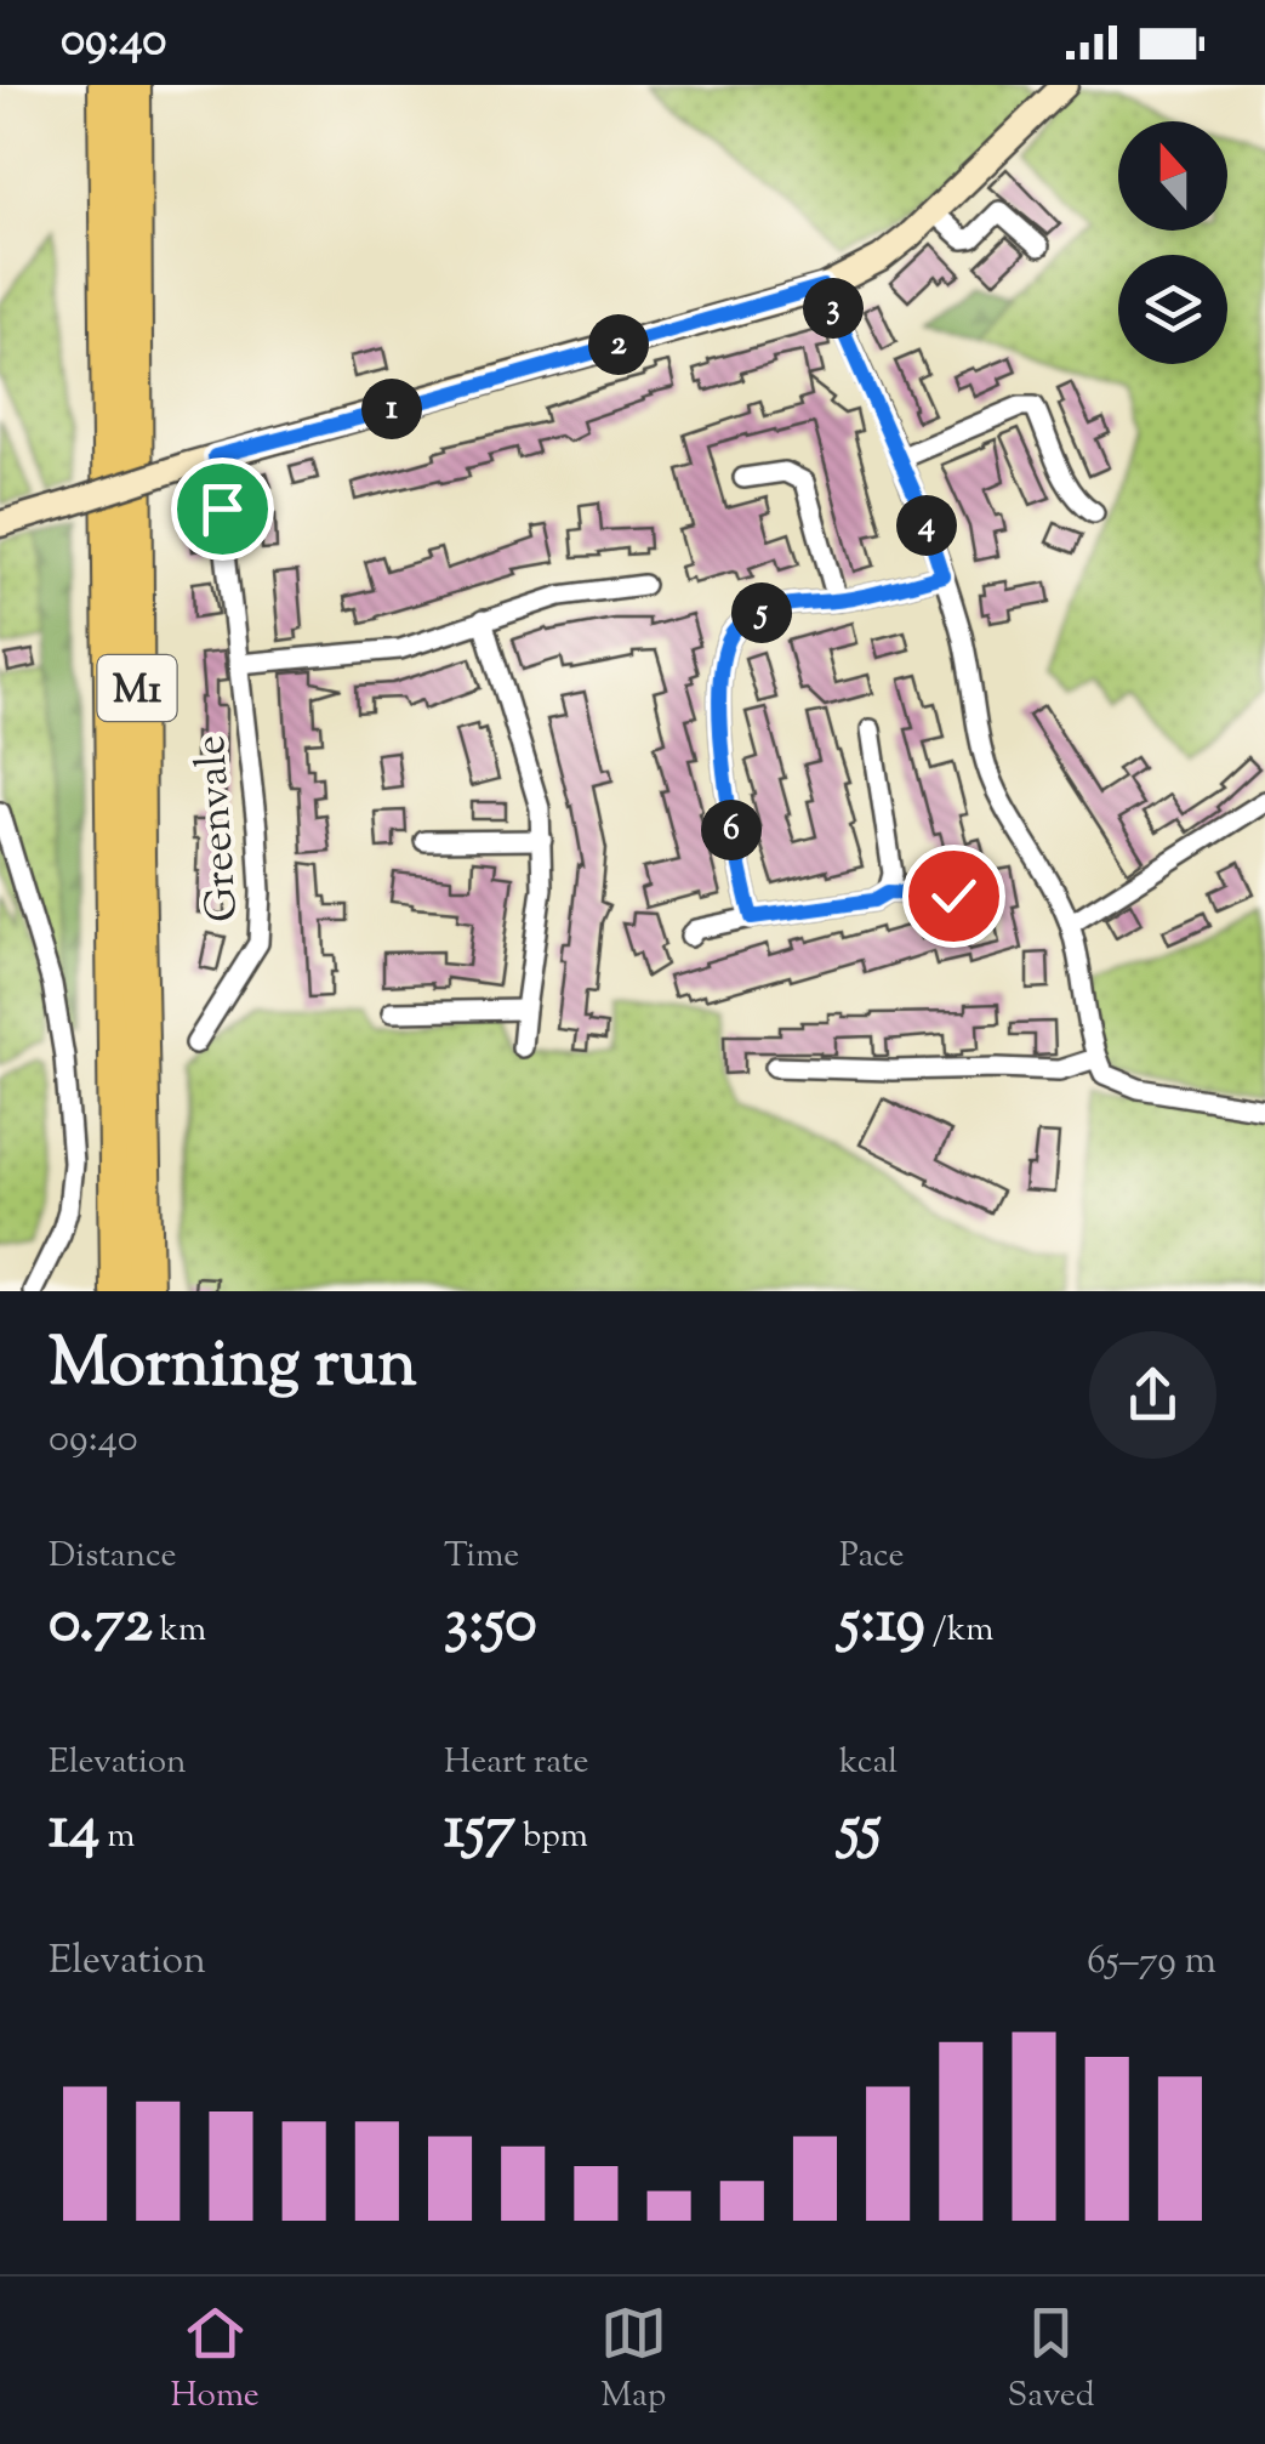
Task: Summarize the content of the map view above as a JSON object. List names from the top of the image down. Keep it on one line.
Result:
{"streets":{"highway":["M1"],"street":["Greenvale"]},"north":"top","page":{"status":"09:40","pins":["3","2","1","4","5","6"],"heading":["Morning run","09:40"],"stats":[["Distance","0.72 km"],["Time","3:50"],["Pace","5:19 /km"],["Elevation","14 m"],["Heart rate","157 bpm"],["kcal","55"]],"chart":["Elevation","65–79 m"],"tabs":["Home","Map","Saved"]}}
